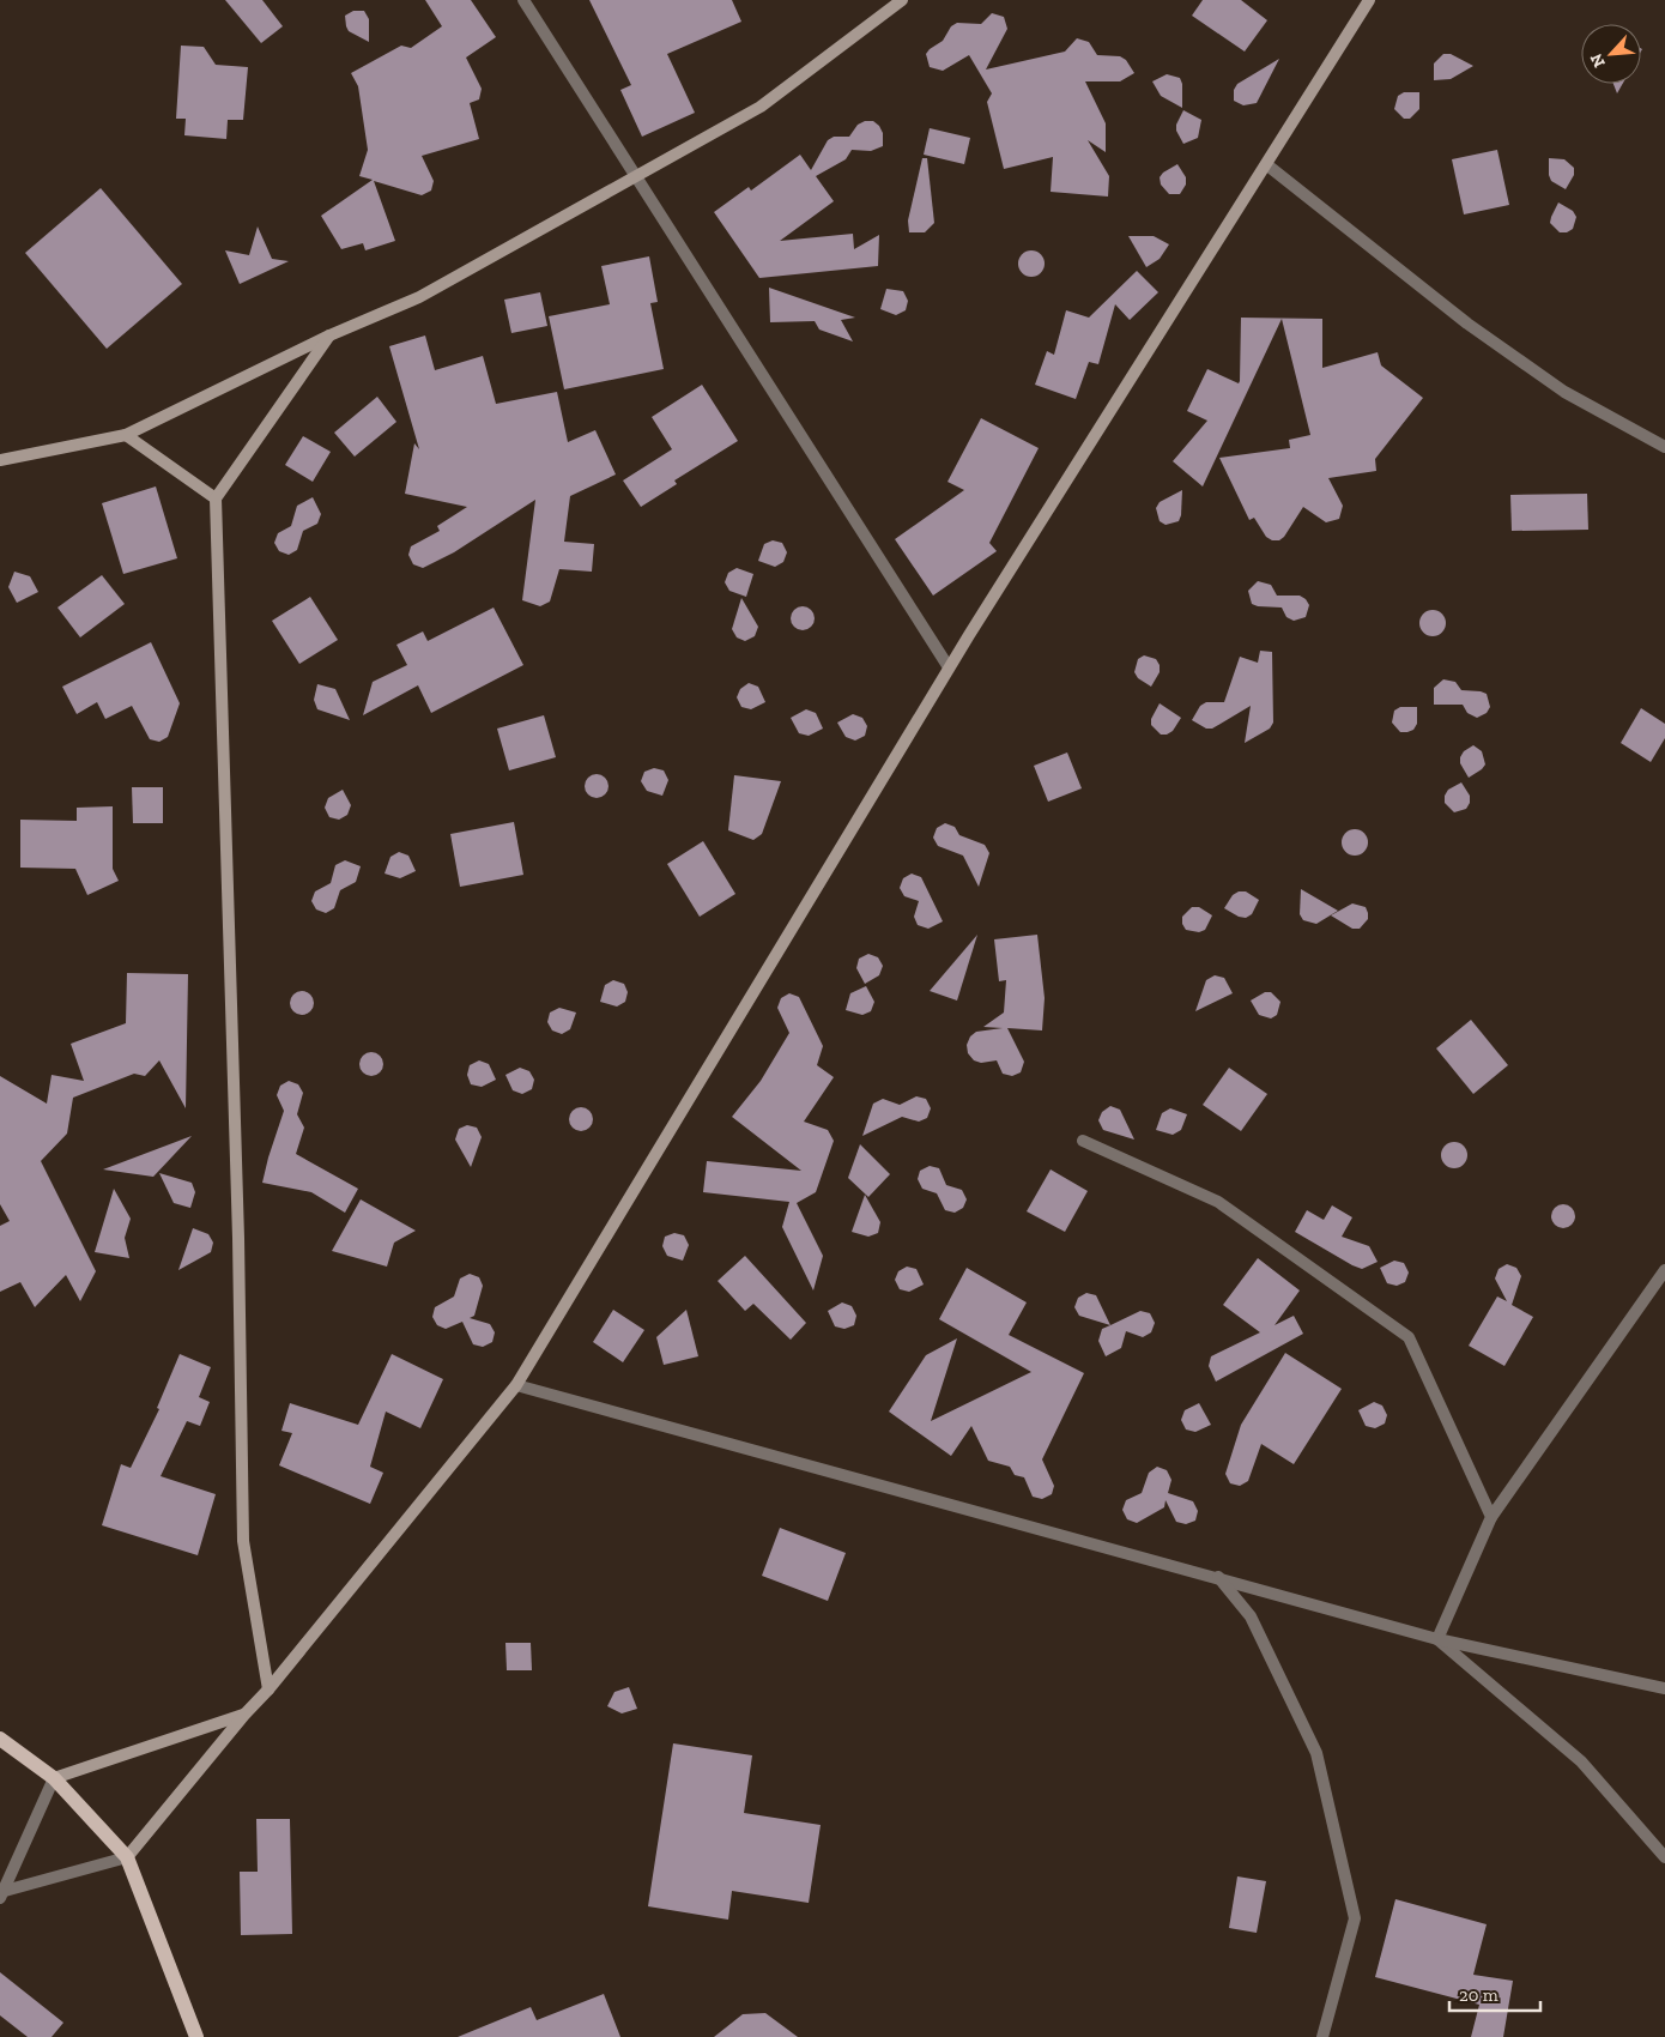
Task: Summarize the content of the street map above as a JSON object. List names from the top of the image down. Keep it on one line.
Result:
{"scale_bar":"20 m","north":"bottom left"}
